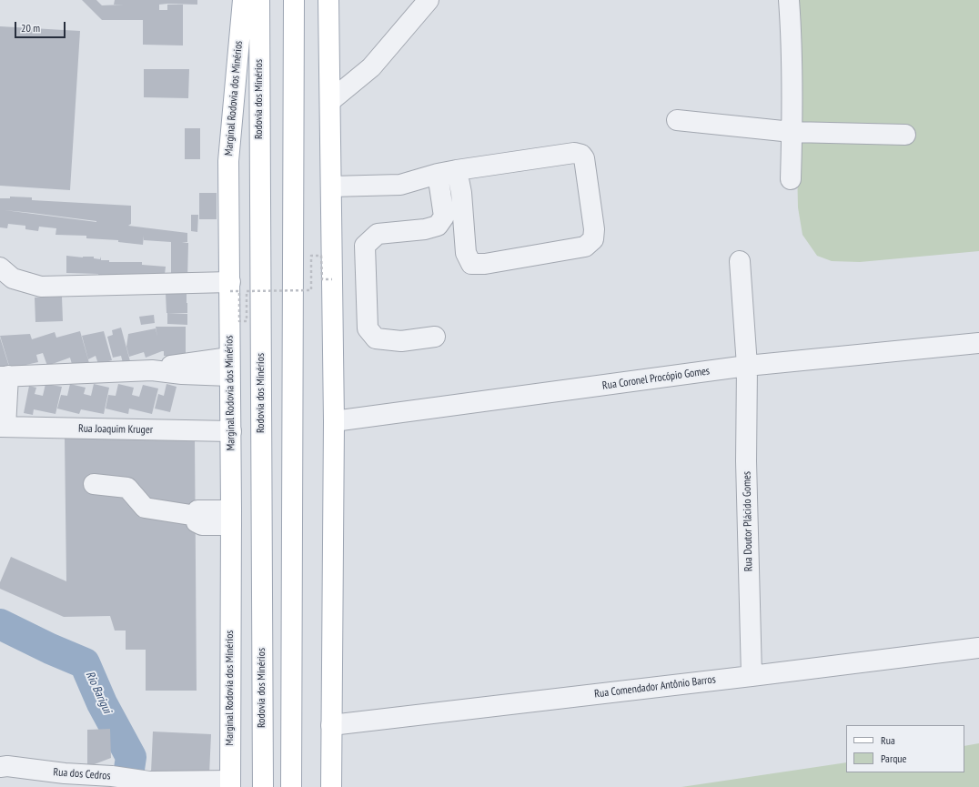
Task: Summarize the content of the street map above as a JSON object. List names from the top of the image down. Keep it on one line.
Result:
{"streets":{"main road":["Marginal Rodovia dos Minérios","Rodovia dos Minérios"],"street":["Rua Coronel Procópio Gomes","Rua Joaquim Kruger","Rua Doutor Plácido Gomes","Rua Comendador Antônio Barros","Rua dos Cedros"]},"crossings":[["Marginal Rodovia dos Minérios","Rua Joaquim Kruger"],["Marginal Rodovia dos Minérios","Rua dos Cedros"],["Rua Coronel Procópio Gomes","Rua Doutor Plácido Gomes"],["Rua Doutor Plácido Gomes","Rua Comendador Antônio Barros"]],"water":["Rio Barigui"],"legend":["Rua","Parque"],"scale_bar":"20 m"}
